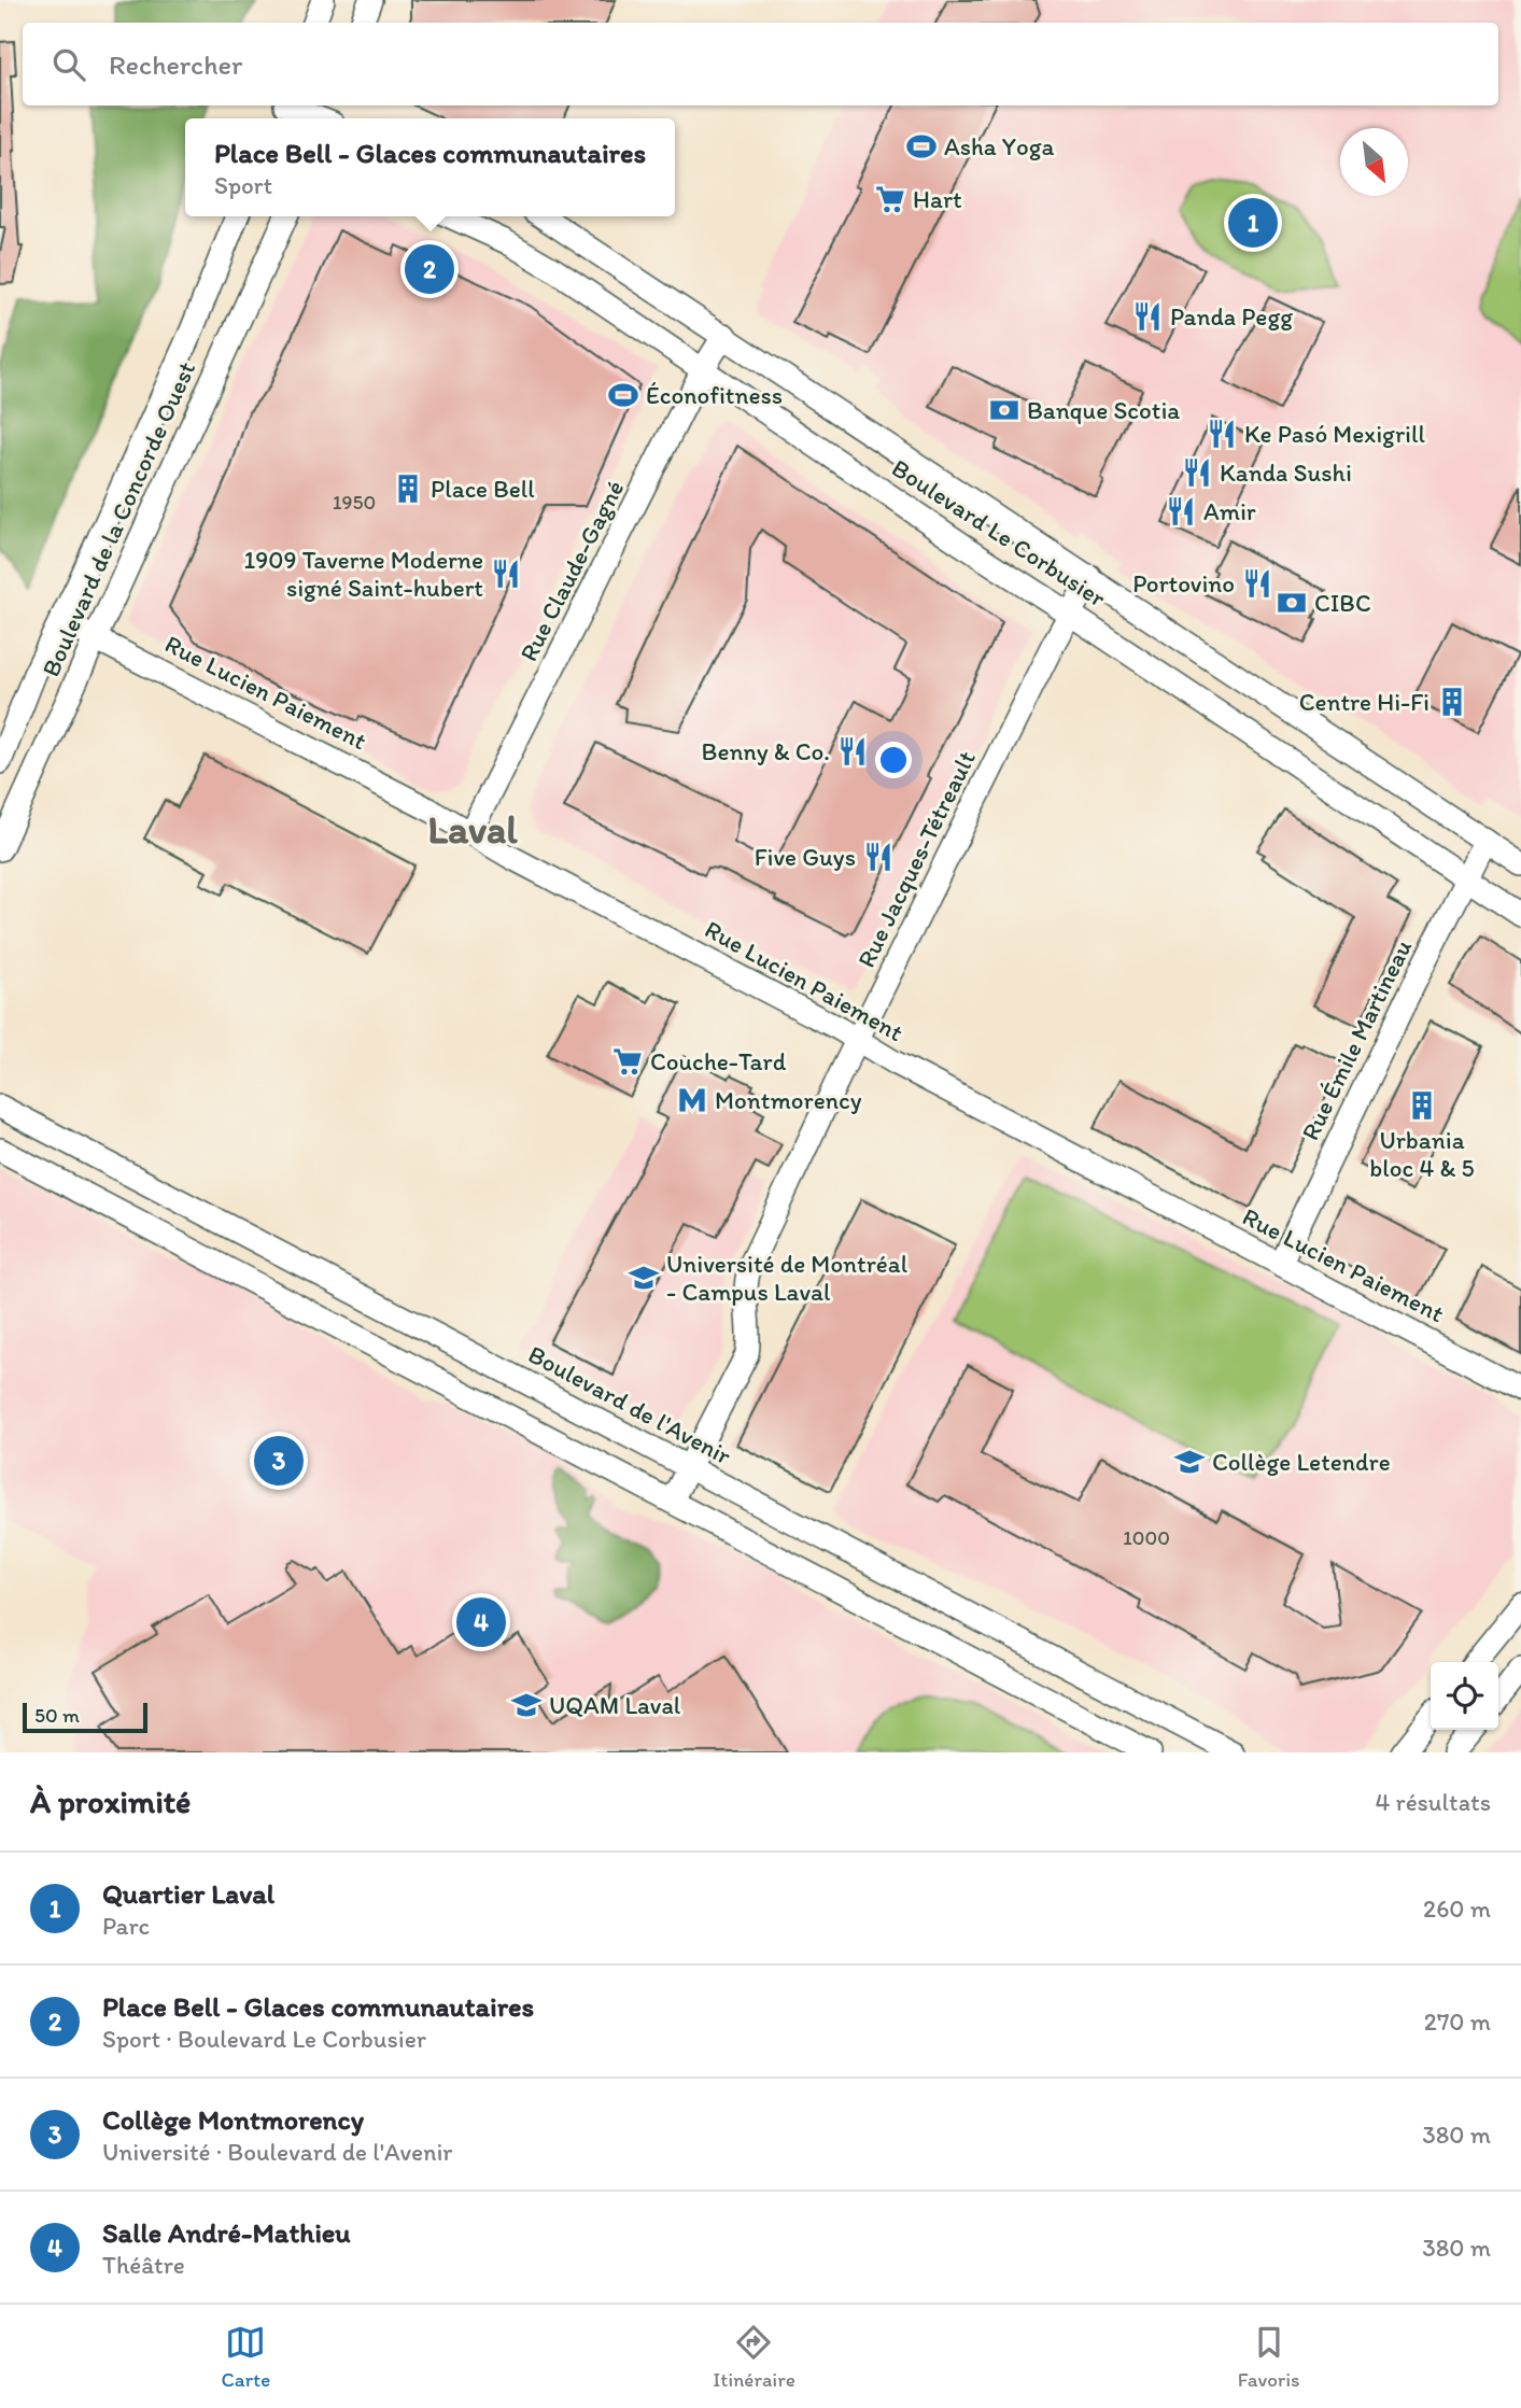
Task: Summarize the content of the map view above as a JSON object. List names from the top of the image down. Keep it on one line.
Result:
{"streets":{"street":["Boulevard de la Concorde Ouest","Boulevard Le Corbusier","Rue Claude-Gagné","Rue Lucien Paiement","Rue Jacques-Tétreault","Rue Émile Martineau","Boulevard de l'Avenir"]},"crossings":[["Boulevard de la Concorde Ouest","Rue Lucien Paiement"],["Boulevard Le Corbusier","Rue Claude-Gagné"],["Boulevard Le Corbusier","Rue Jacques-Tétreault"],["Boulevard Le Corbusier","Rue Émile Martineau"],["Rue Claude-Gagné","Rue Lucien Paiement"],["Rue Lucien Paiement","Rue Jacques-Tétreault"],["Rue Lucien Paiement","Rue Émile Martineau"],["Rue Jacques-Tétreault","Boulevard de l'Avenir"]],"districts":["Laval"],"places":{"sports":["Asha Yoga","Éconofitness"],"supermarket":["Hart","Couche-Tard"],"restaurant":["Panda Pegg","Ke Pasó Mexigrill","Kanda Sushi","Amir","1909 Taverne Moderne signé Saint-hubert","Portovino","Benny & Co.","Five Guys"],"bank":["Banque Scotia","CIBC"],"building":["Place Bell","Centre Hi-Fi","Urbania bloc 4 & 5"],"metro station":["Montmorency"],"school or university":["Université de Montréal - Campus Laval","Collège Letendre","UQAM Laval"]},"house_numbers":["1950","1000"],"scale_bar":"50 m","north":"bottom right","page":{"search":"Rechercher","popup":["Place Bell - Glaces communautaires","Sport"],"pins":["1","2","3","4"],"scale":"50 m","heading":["À proximité","4 résultats"],"list":[{"mark":"1","name":"Quartier Laval","note":"Parc","value":"260 m"},{"mark":"2","name":"Place Bell - Glaces communautaires","note":"Sport · Boulevard Le Corbusier","value":"270 m"},{"mark":"3","name":"Collège Montmorency","note":"Université · Boulevard de l'Avenir","value":"380 m"},{"mark":"4","name":"Salle André-Mathieu","note":"Théâtre","value":"380 m"}],"nav":["Carte","Itinéraire","Favoris"]}}
